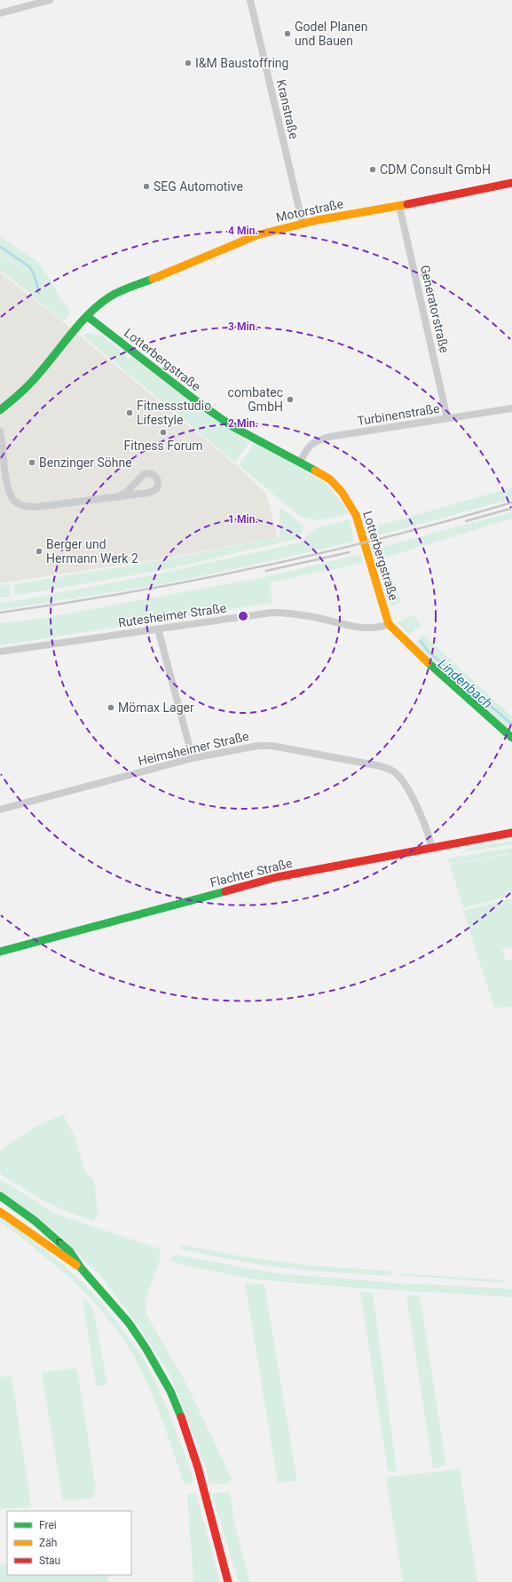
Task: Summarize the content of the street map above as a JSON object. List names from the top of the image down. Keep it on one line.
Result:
{"streets":{"street":["Kranstraße","Motorstraße","Generatorstraße","Lotterbergstraße","Turbinenstraße","Rutesheimer Straße","Heimsheimer Straße","Flachter Straße"]},"crossings":[["Kranstraße","Motorstraße"],["Motorstraße","Generatorstraße"],["Motorstraße","Lotterbergstraße"],["Generatorstraße","Turbinenstraße"],["Lotterbergstraße","Turbinenstraße"],["Lotterbergstraße","Rutesheimer Straße"],["Heimsheimer Straße","Flachter Straße"]],"water":["Lindenbach"],"places":["Godel Planen und Bauen","I&M Baustoffring","CDM Consult GmbH","SEG Automotive","combatec GmbH","Fitnessstudio Lifestyle","Fitness Forum","Benzinger Söhne","Berger und Hermann Werk 2","Mömax Lager"],"legend":["Frei","Zäh","Stau"],"rings":["4 Min.","3 Min.","2 Min.","1 Min."]}
